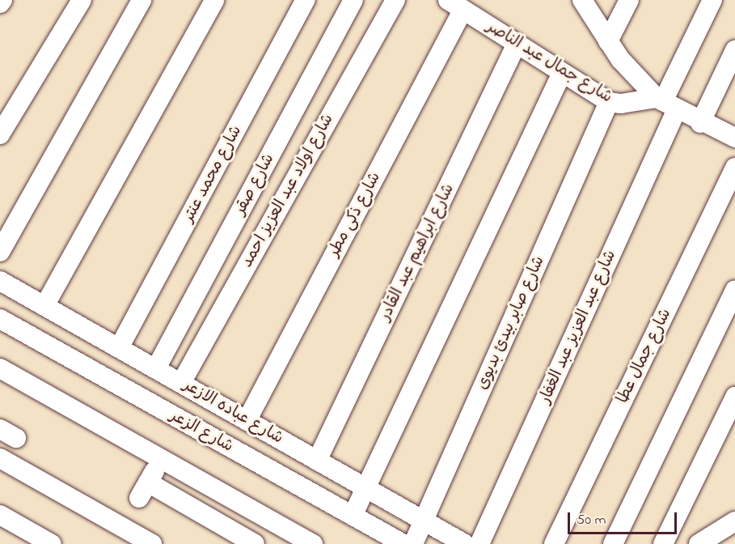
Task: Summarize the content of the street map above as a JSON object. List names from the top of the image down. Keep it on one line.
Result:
{"streets":{"street":["شارع جمال عبد الناصر","شارع محمد عنتر","شارع صقر","شارع اولاد عبد العزيز احمد","شارع ذكى مطر","شارع ابراهيم عبد القادر","شارع صابر بيدئ بديوى","شارع عبد العزيز عبد الغفار","شارع جمال عطا","شارع عباده الازعر","شارع الزعر"]},"crossings":[["شارع جمال عبد الناصر","شارع ذكى مطر"],["شارع جمال عبد الناصر","شارع ابراهيم عبد القادر"],["شارع جمال عبد الناصر","شارع صابر بيدئ بديوى"],["شارع جمال عبد الناصر","شارع عبد العزيز عبد الغفار"],["شارع محمد عنتر","شارع عباده الازعر"],["شارع صقر","شارع عباده الازعر"],["شارع اولاد عبد العزيز احمد","شارع عباده الازعر"],["شارع ذكى مطر","شارع عباده الازعر"],["شارع ابراهيم عبد القادر","شارع عباده الازعر"],["شارع صابر بيدئ بديوى","شارع عباده الازعر"]],"scale_bar":"50 m"}
